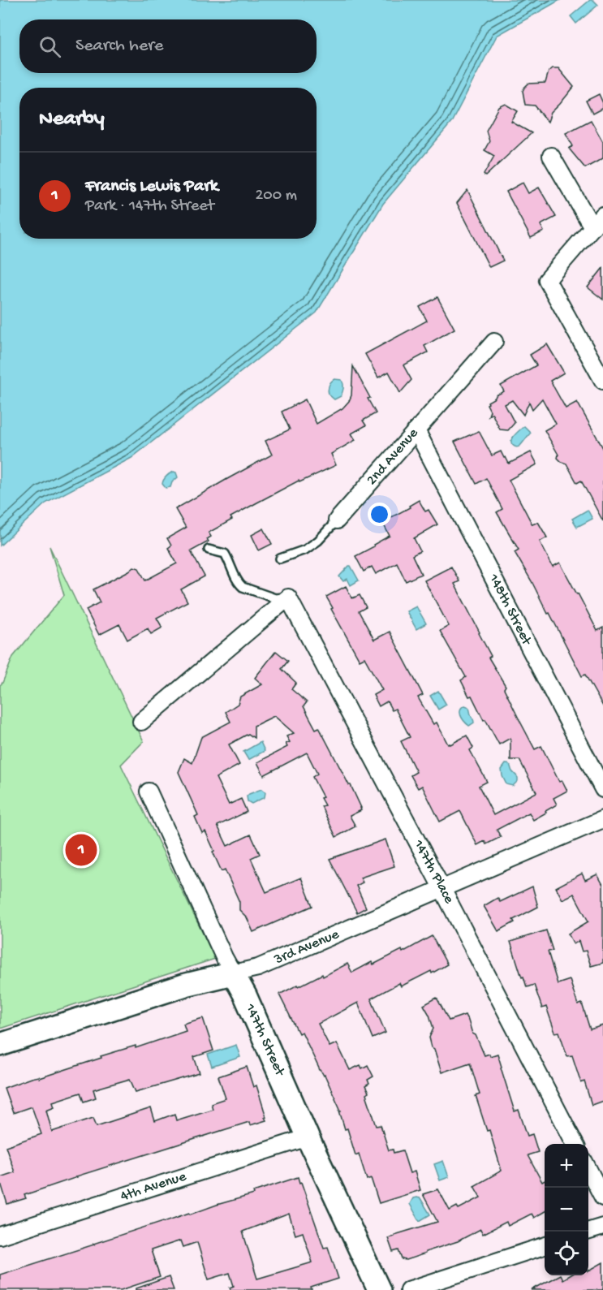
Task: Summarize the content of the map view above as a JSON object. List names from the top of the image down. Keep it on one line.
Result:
{"streets":{"street":["2nd Avenue","148th Street","147th Place","3rd Avenue","147th Street","4th Avenue"]},"crossings":[["2nd Avenue","148th Street"],["147th Place","3rd Avenue"],["3rd Avenue","147th Street"],["147th Street","4th Avenue"]],"page":{"search":"Search here","heading":"Nearby","list":[{"mark":"1","name":"Francis Lewis Park","note":"Park · 147th Street","value":"200 m"}],"pins":"1","map_buttons":["+","−"]}}
